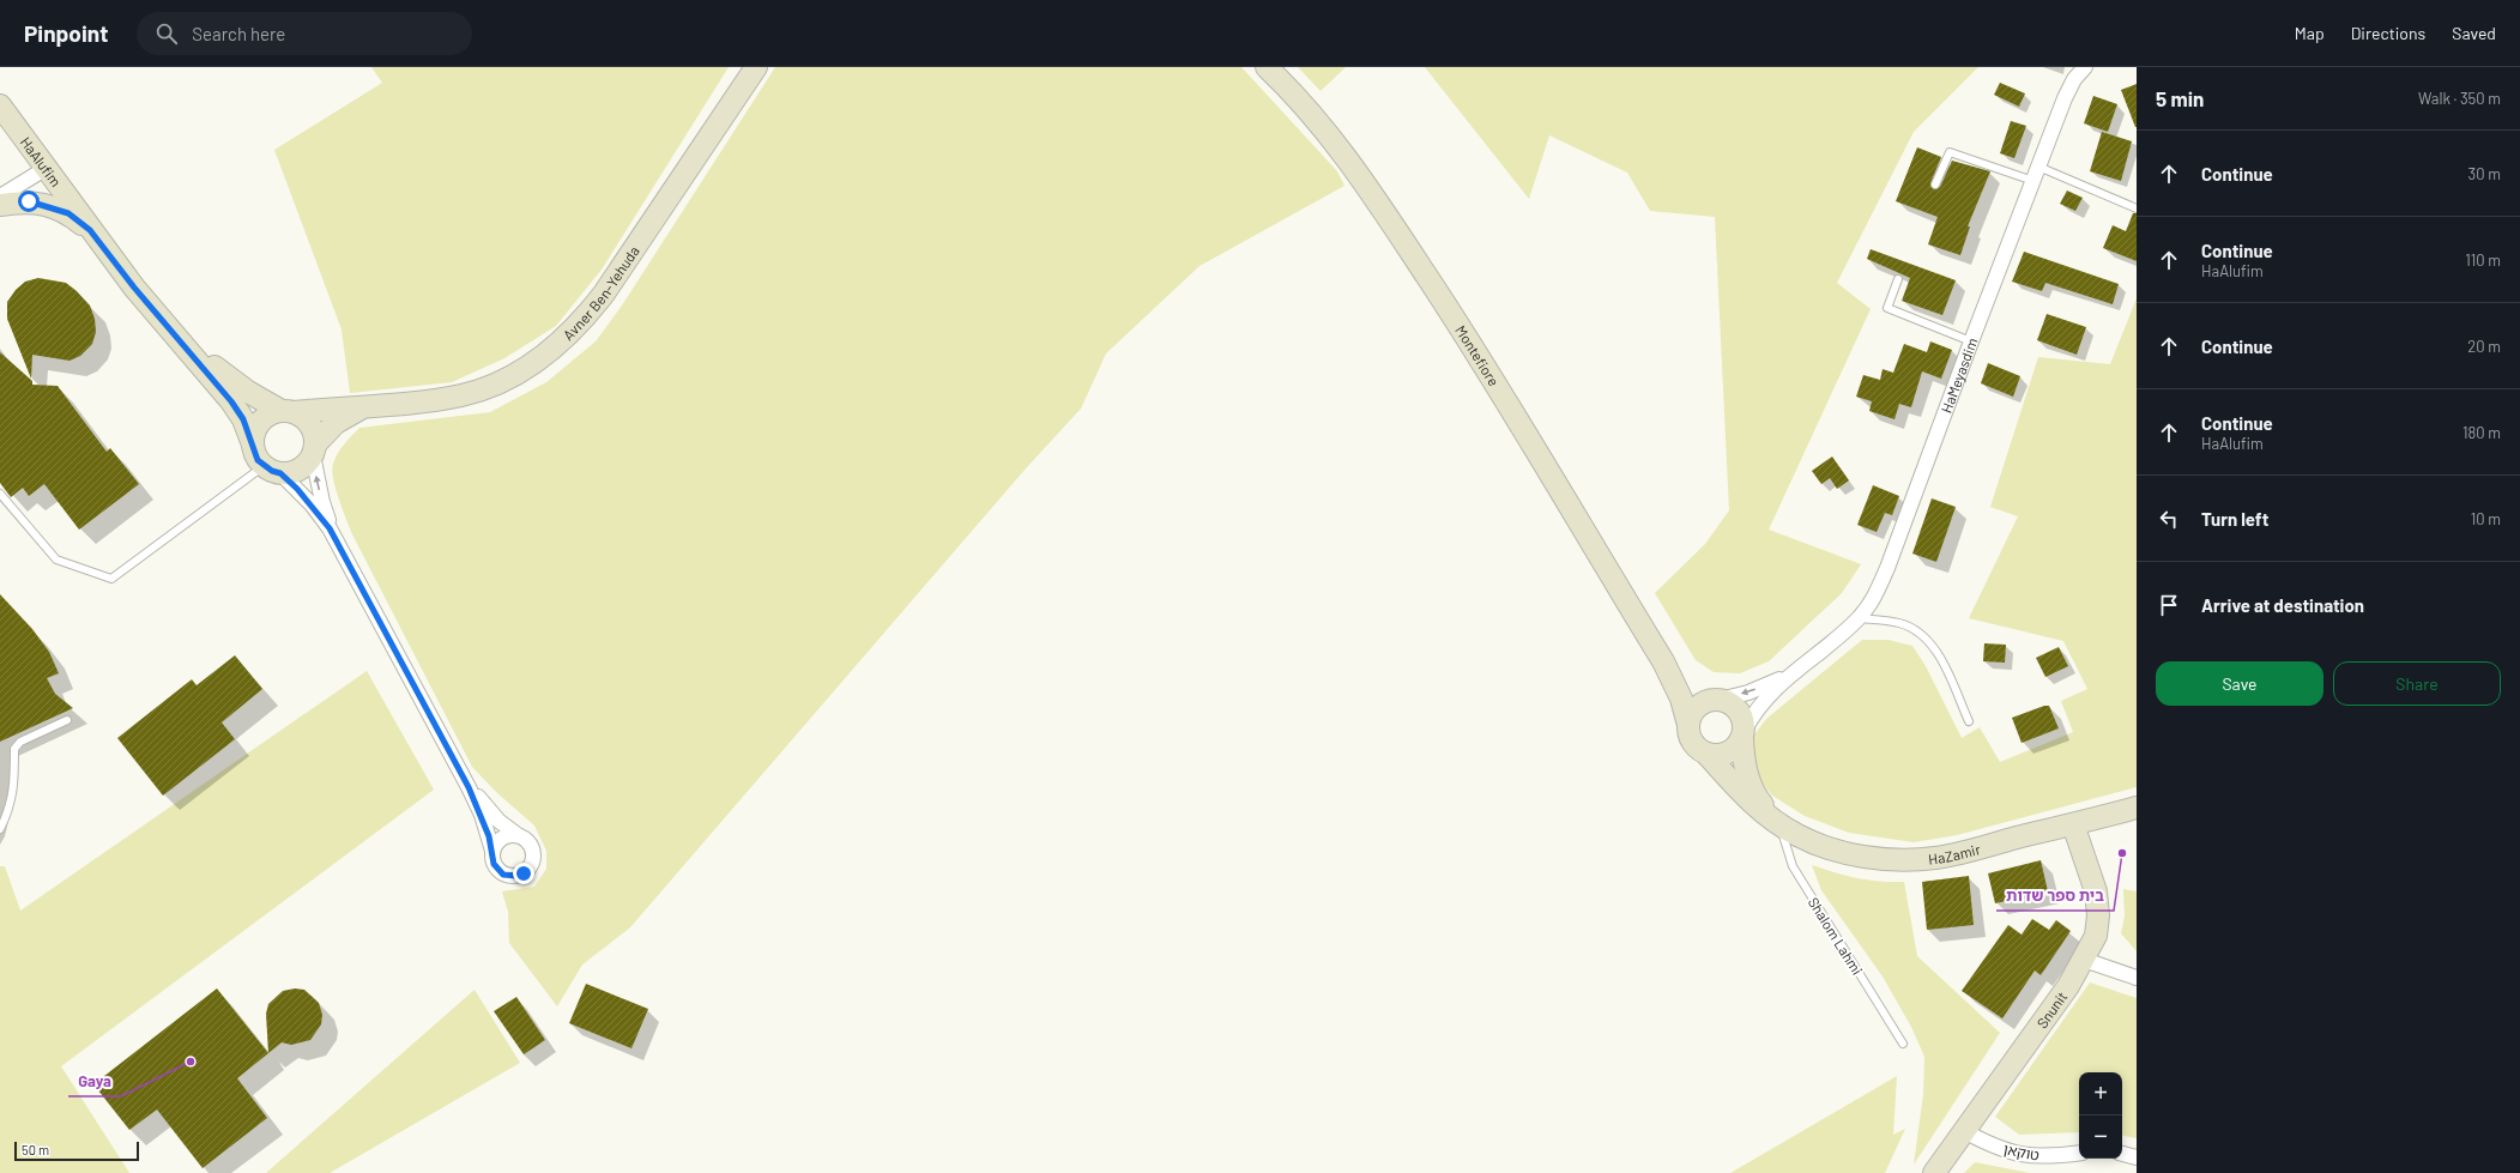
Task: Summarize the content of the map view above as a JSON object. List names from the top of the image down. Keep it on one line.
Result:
{"streets":{"street":["HaAlufim","Avner Ben-Yehuda","Montefiore","HaMeyasdim","HaZamir","Snunit","טוקאן"],"lane":["Shalom Lahmi"]},"crossings":[["HaAlufim","Avner Ben-Yehuda"],["Montefiore","HaMeyasdim"],["Montefiore","HaZamir"],["HaMeyasdim","HaZamir"],["HaZamir","Shalom Lahmi"],["HaZamir","Snunit"],["Snunit","טוקאן"]],"places":["בית ספר שדות","Gaya"],"scale_bar":"50 m","page":{"header":"Pinpoint","search":"Search here","nav":["Map","Directions","Saved"],"heading":["5 min","Walk · 350 m"],"list":[["Continue","30 m"],["Continue","HaAlufim","110 m"],["Continue","20 m"],["Continue","HaAlufim","180 m"],["Turn left","10 m"],"Arrive at destination"],"buttons":["Save","Share"],"map_buttons":["+","−"],"scale":"50 m"}}
